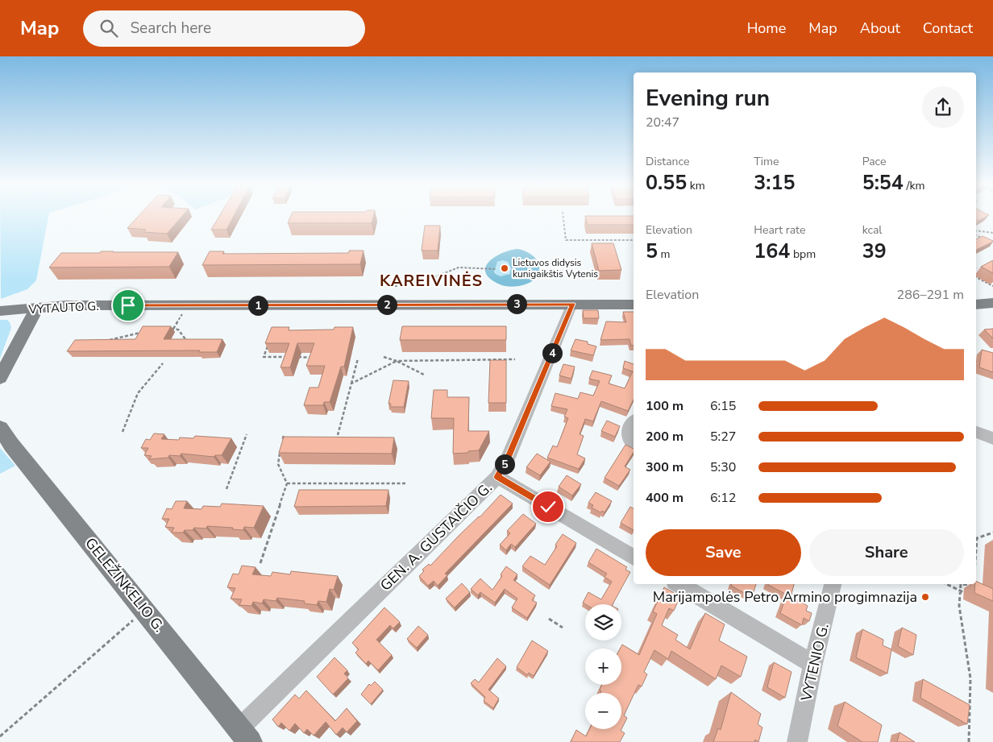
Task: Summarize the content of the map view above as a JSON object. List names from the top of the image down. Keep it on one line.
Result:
{"streets":{"main road":["VYTAUTO G.","GELEŽINKELIO G."],"street":["GEN. A. GUSTAIČIO G.","VYTENIO G."]},"crossings":[["VYTAUTO G.","GEN. A. GUSTAIČIO G."],["GEN. A. GUSTAIČIO G.","GELEŽINKELIO G."]],"districts":["KAREIVINĖS"],"places":["Lietuvos didysis kunigaikštis Vytenis","Marijampolės Petro Armino progimnazija"],"page":{"header":"Map","search":"Search here","nav":["Home","Map","About","Contact"],"heading":["Evening run","20:47"],"stats":[["Distance","0.55 km"],["Time","3:15"],["Pace","5:54 /km"],["Elevation","5 m"],["Heart rate","164 bpm"],["kcal","39"]],"chart":["Elevation","286–291 m"],"pins":["3","2","1","4","5"],"list":[{"name":"100 m","note":"6:15"},{"name":"200 m","note":"5:27"},{"name":"300 m","note":"5:30"},{"name":"400 m","note":"6:12"}],"buttons":["Save","Share"],"map_buttons":["+","−"]}}
